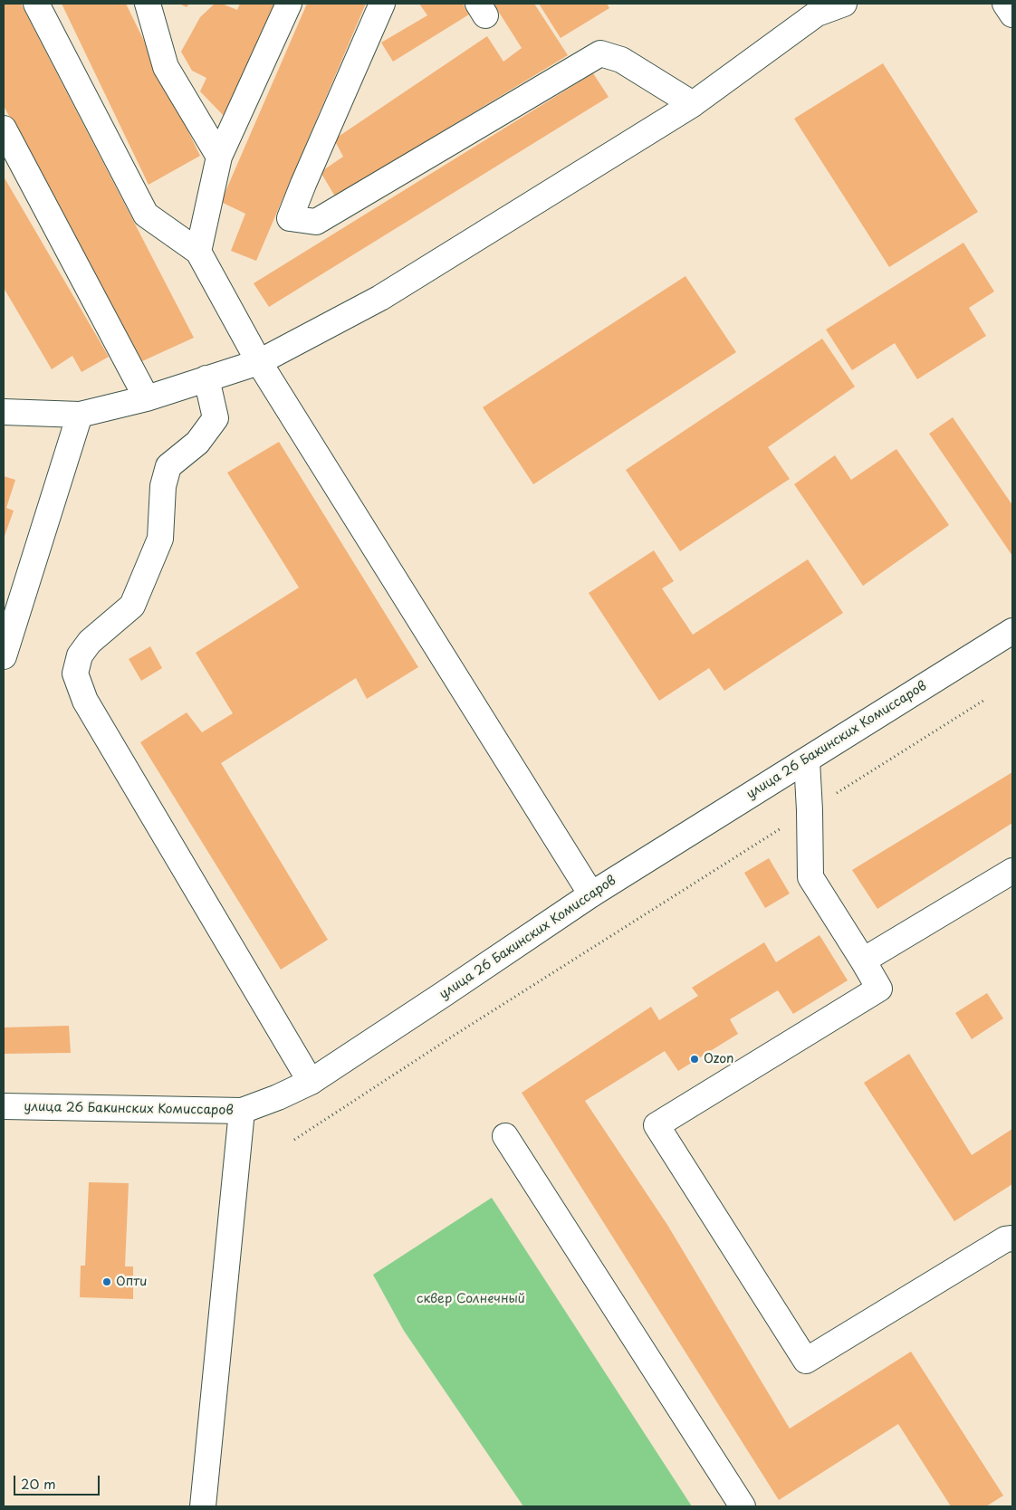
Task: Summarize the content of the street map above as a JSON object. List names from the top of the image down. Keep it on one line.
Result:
{"streets":{"street":["улица 26 Бакинских Комиссаров"]},"parks":["сквер Солнечный"],"places":["Ozon","Опти"],"scale_bar":"20 m"}
